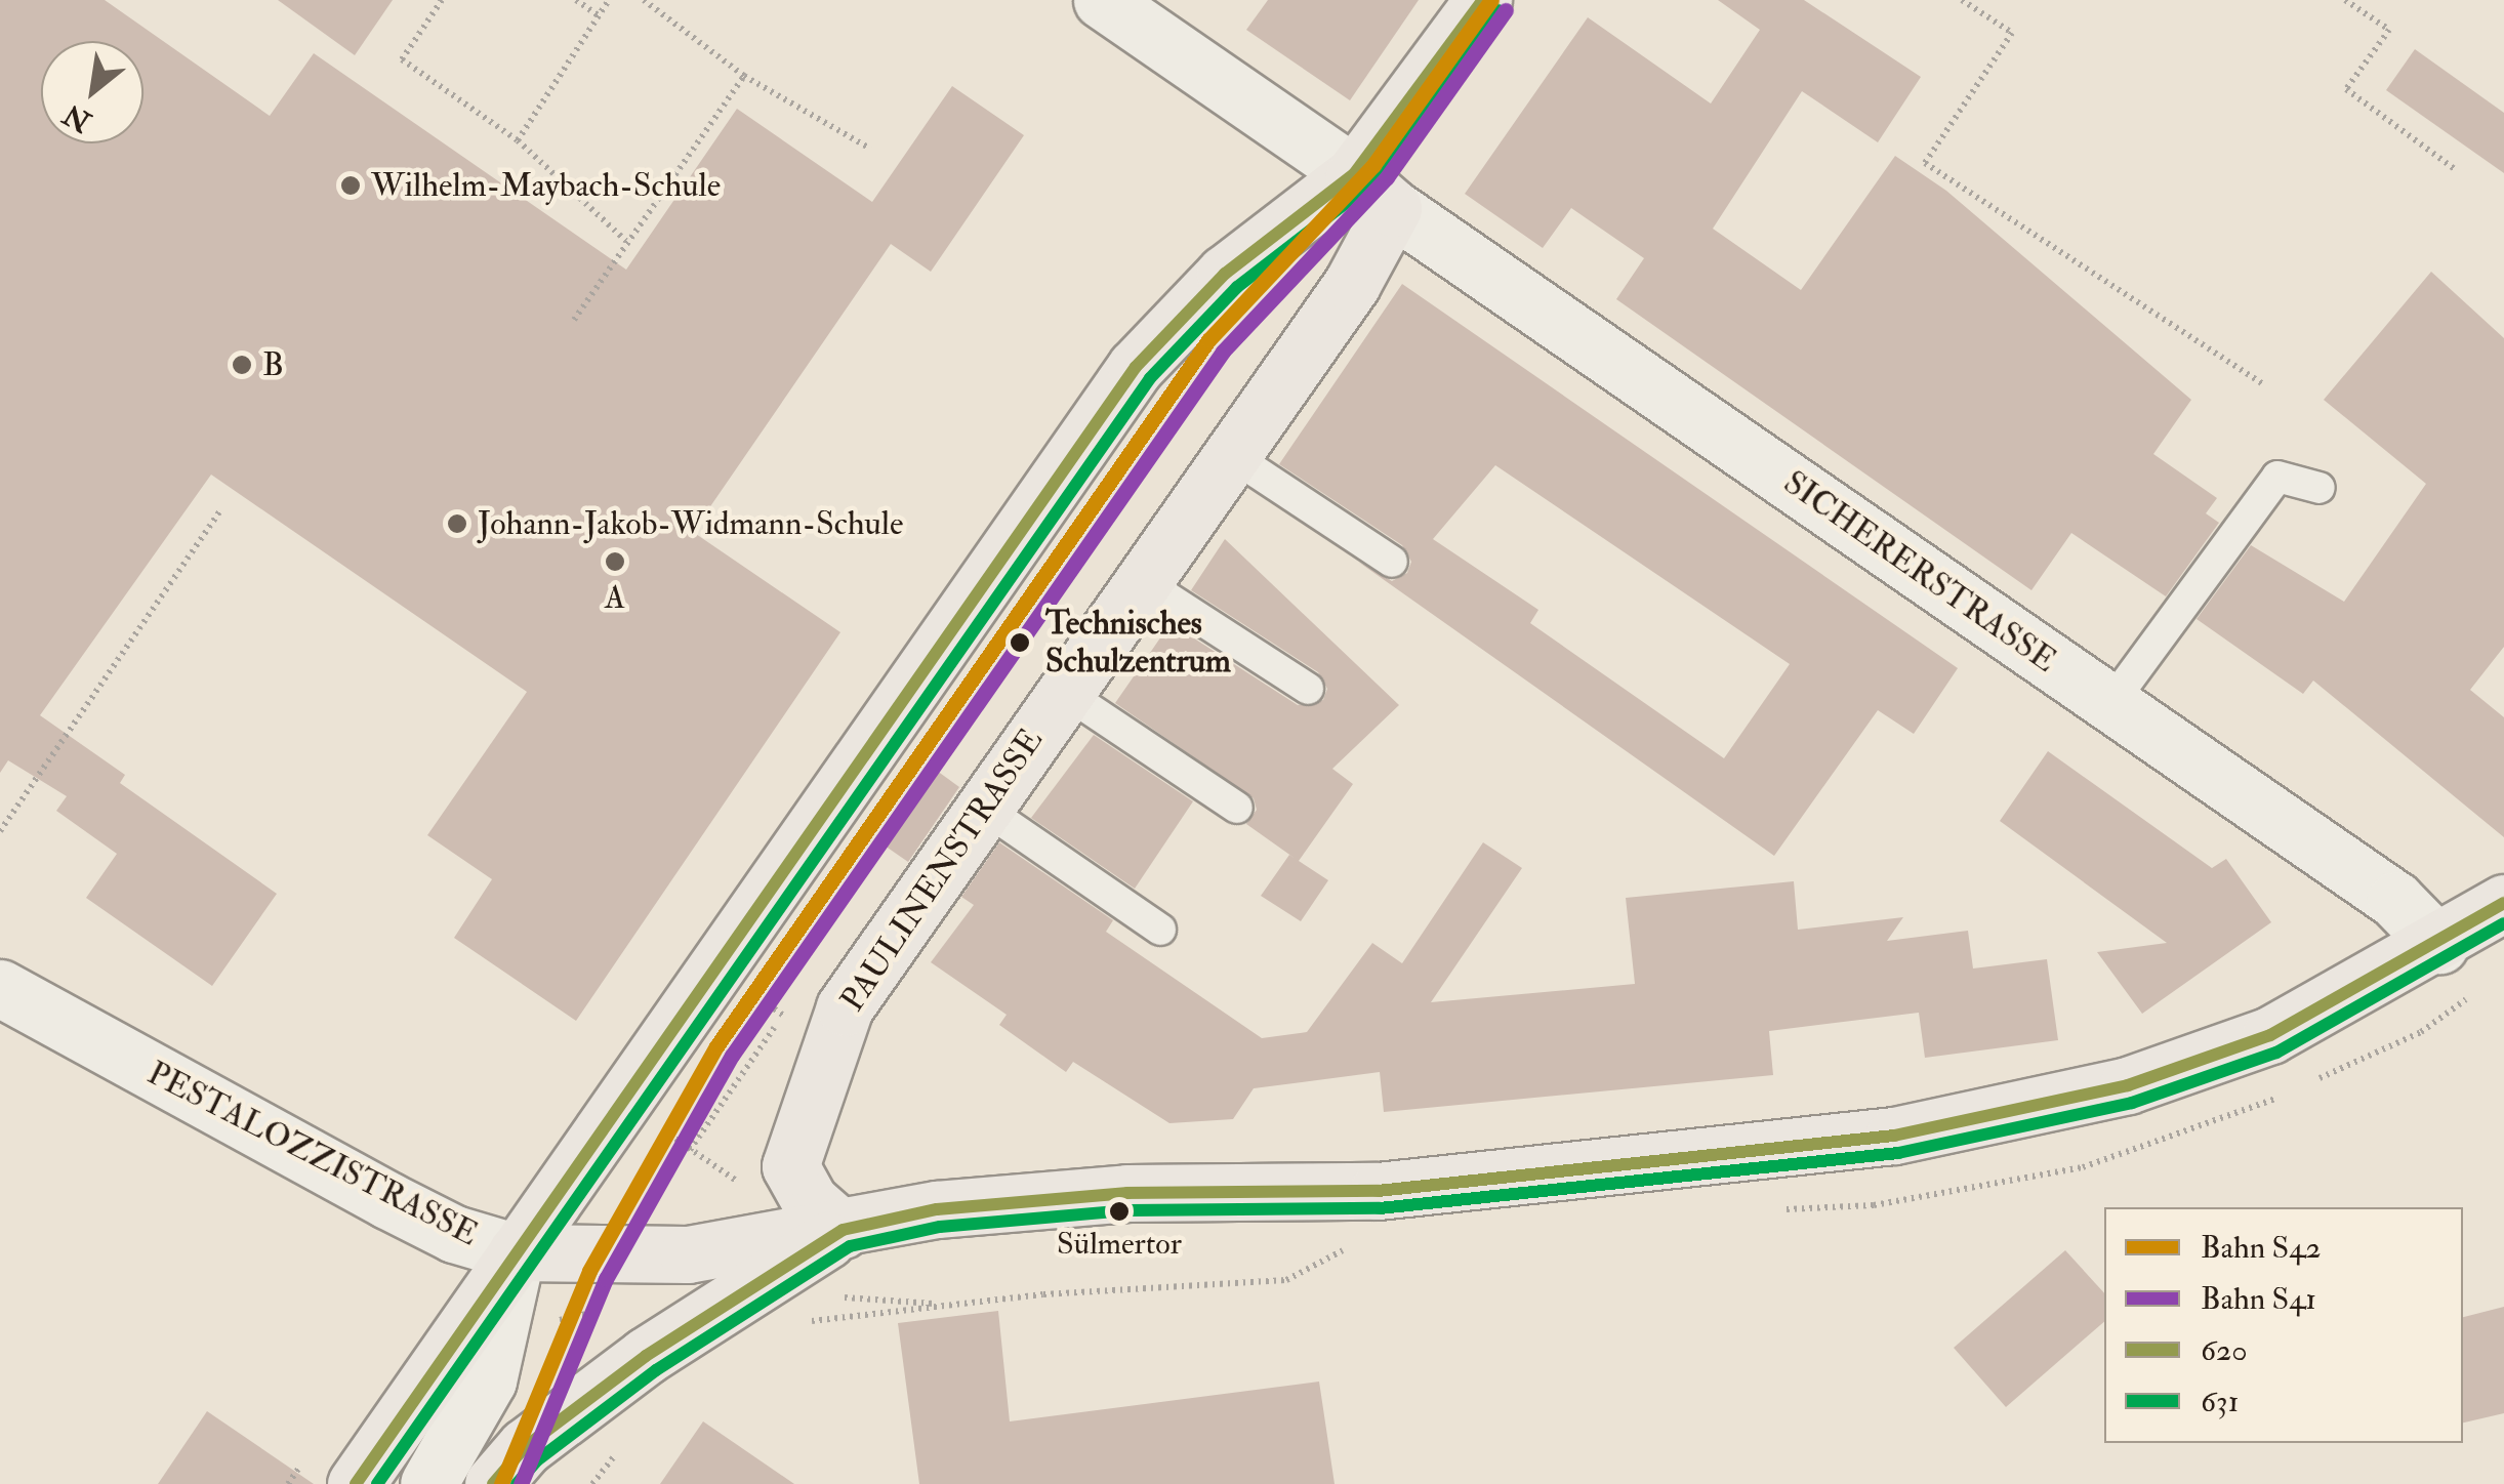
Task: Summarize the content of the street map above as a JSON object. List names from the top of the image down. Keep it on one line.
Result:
{"streets":{"main road":["PAULINENSTRASSE"],"street":["SICHERERSTRASSE","PESTALOZZISTRASSE"]},"crossings":[["SICHERERSTRASSE","PAULINENSTRASSE"],["PAULINENSTRASSE","PESTALOZZISTRASSE"]],"places":["Wilhelm-Maybach-Schule","B","Johann-Jakob-Widmann-Schule","A","Technisches Schulzentrum","Sülmertor"],"lines":["rail line S42","transit line 620","rail line S41","transit line 631"],"legend":["Bahn S42","Bahn S41","620","631"],"north":"bottom left"}
